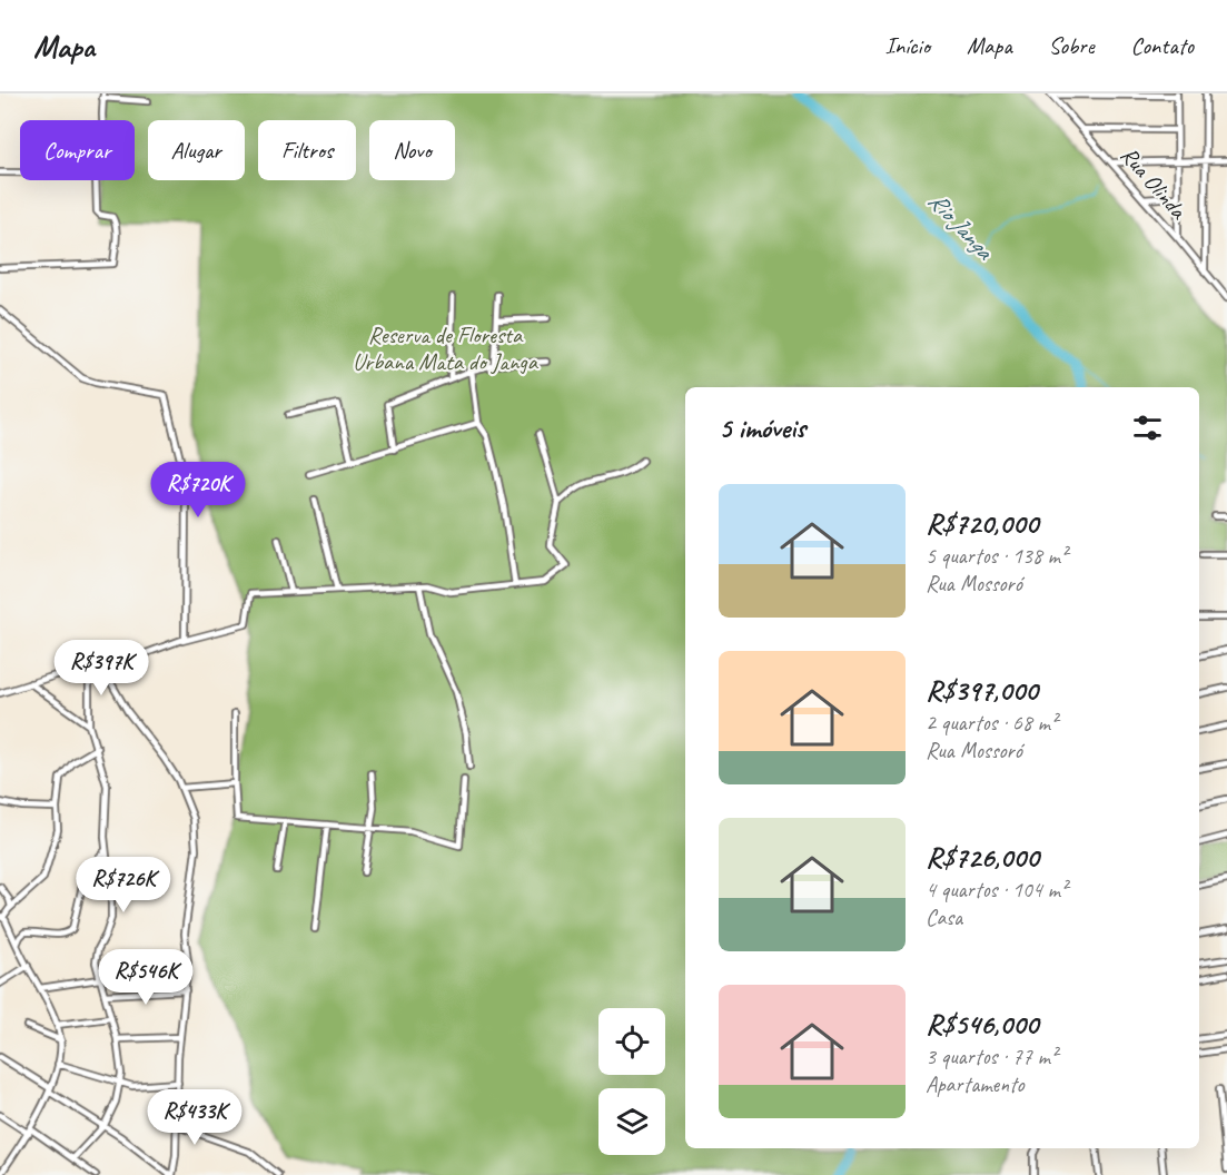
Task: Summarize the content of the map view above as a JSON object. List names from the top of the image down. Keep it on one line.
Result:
{"streets":{"street":["Rua Olinda"]},"water":["Rio Janga"],"parks":["Reserva de Floresta Urbana Mata do Janga"],"page":{"header":"Mapa","nav":["Início","Mapa","Sobre","Contato"],"chip":["Comprar","Alugar","Filtros","Novo"],"heading":"5 imóveis","price":["R$720K","R$397K","R$726K","R$546K","R$433K"],"list":[{"name":"R$720,000","note":"5 quartos · 138 m² · Rua Mossoró"},{"name":"R$397,000","note":"2 quartos · 68 m² · Rua Mossoró"},{"name":"R$726,000","note":"4 quartos · 104 m² · Casa"},{"name":"R$546,000","note":"3 quartos · 77 m² · Apartamento"}]}}
